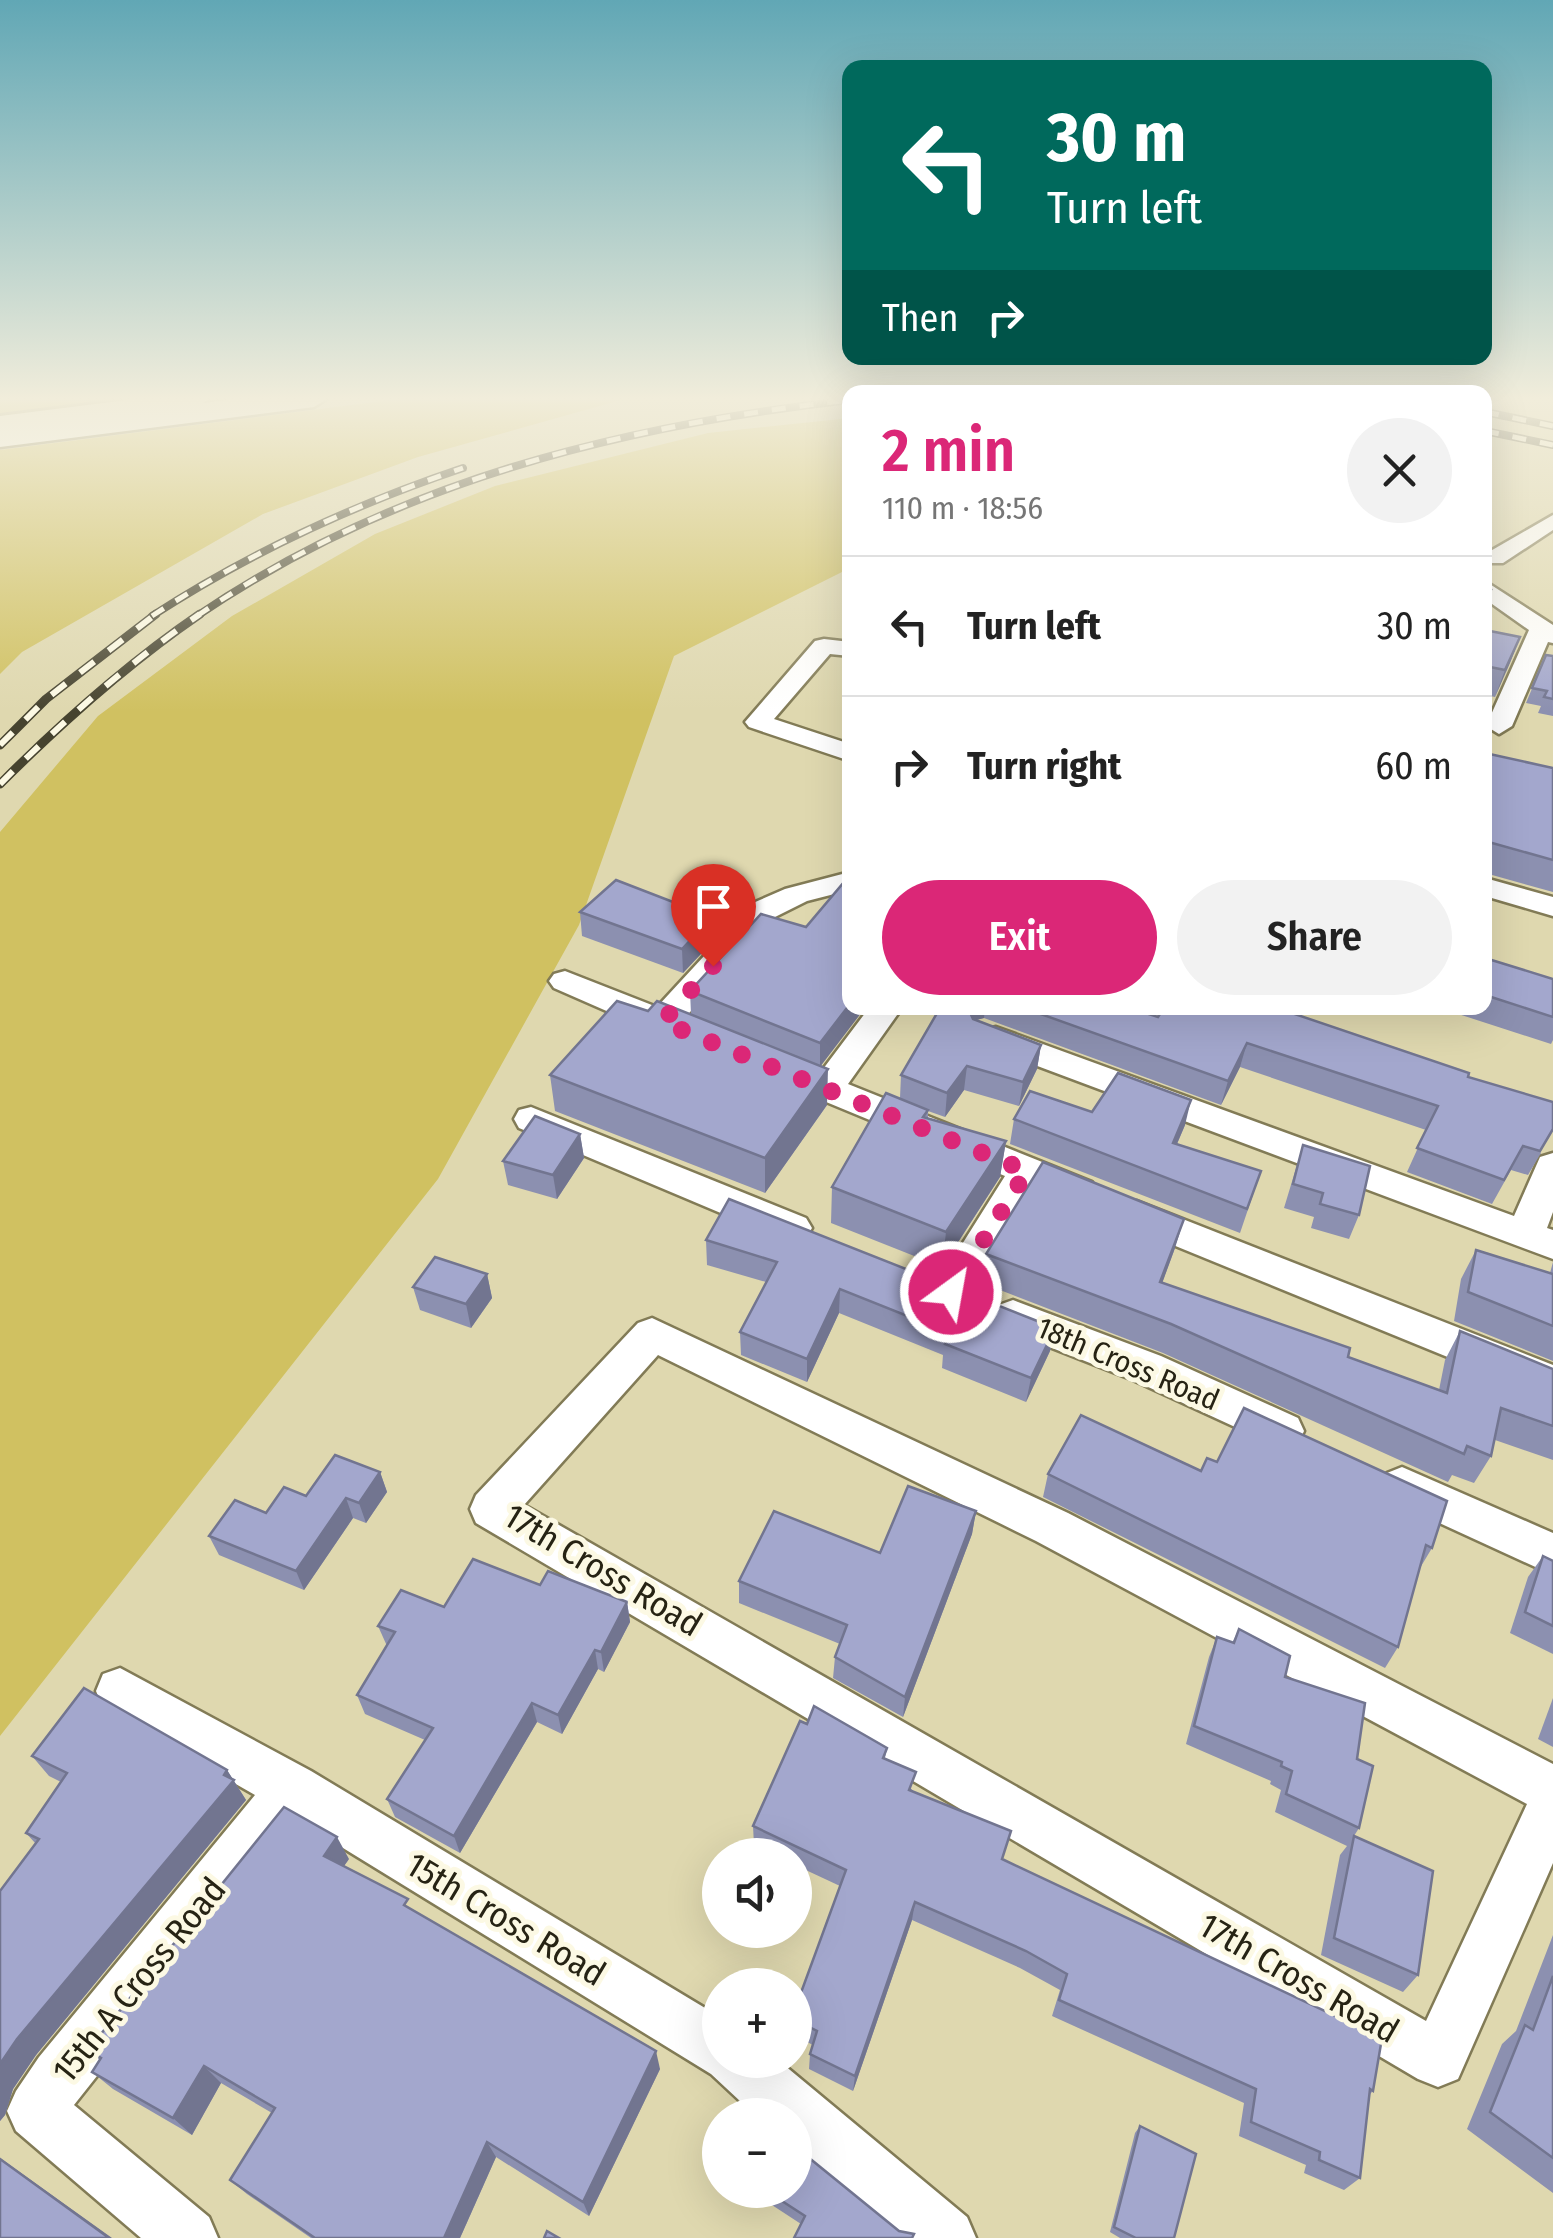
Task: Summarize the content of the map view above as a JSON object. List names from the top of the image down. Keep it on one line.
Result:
{"streets":{"street":["18th Cross Road","17th Cross Road","15th Cross Road","15th A Cross Road"]},"crossings":[["15th Cross Road","15th A Cross Road"]],"page":{"turn":["30 m","Turn left"],"then":"Then","heading":["2 min","110 m · 18:56"],"list":[{"name":"Turn left","value":"30 m"},{"name":"Turn right","value":"60 m"}],"buttons":["Exit","Share"],"map_buttons":["+","−"]}}
